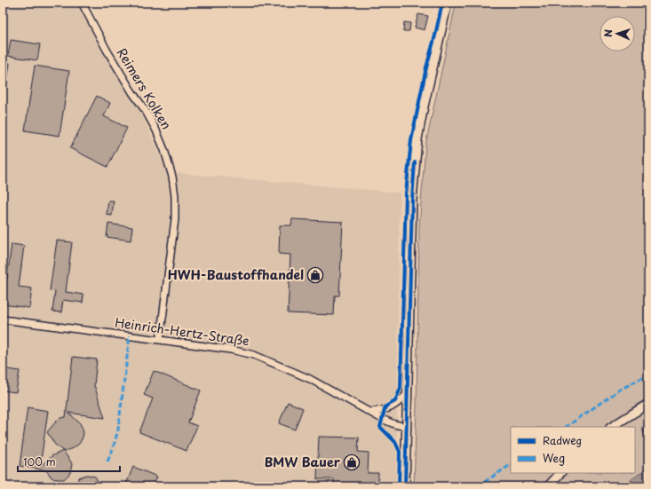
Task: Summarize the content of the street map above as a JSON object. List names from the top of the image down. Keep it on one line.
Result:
{"streets":{"street":["Reimers Kolken","Heinrich-Hertz-Straße"]},"crossings":[["Reimers Kolken","Heinrich-Hertz-Straße"]],"places":{"shop":["HWH-Baustoffhandel","BMW Bauer"]},"legend":["Radweg","Weg"],"scale_bar":"100 m","north":"left"}
